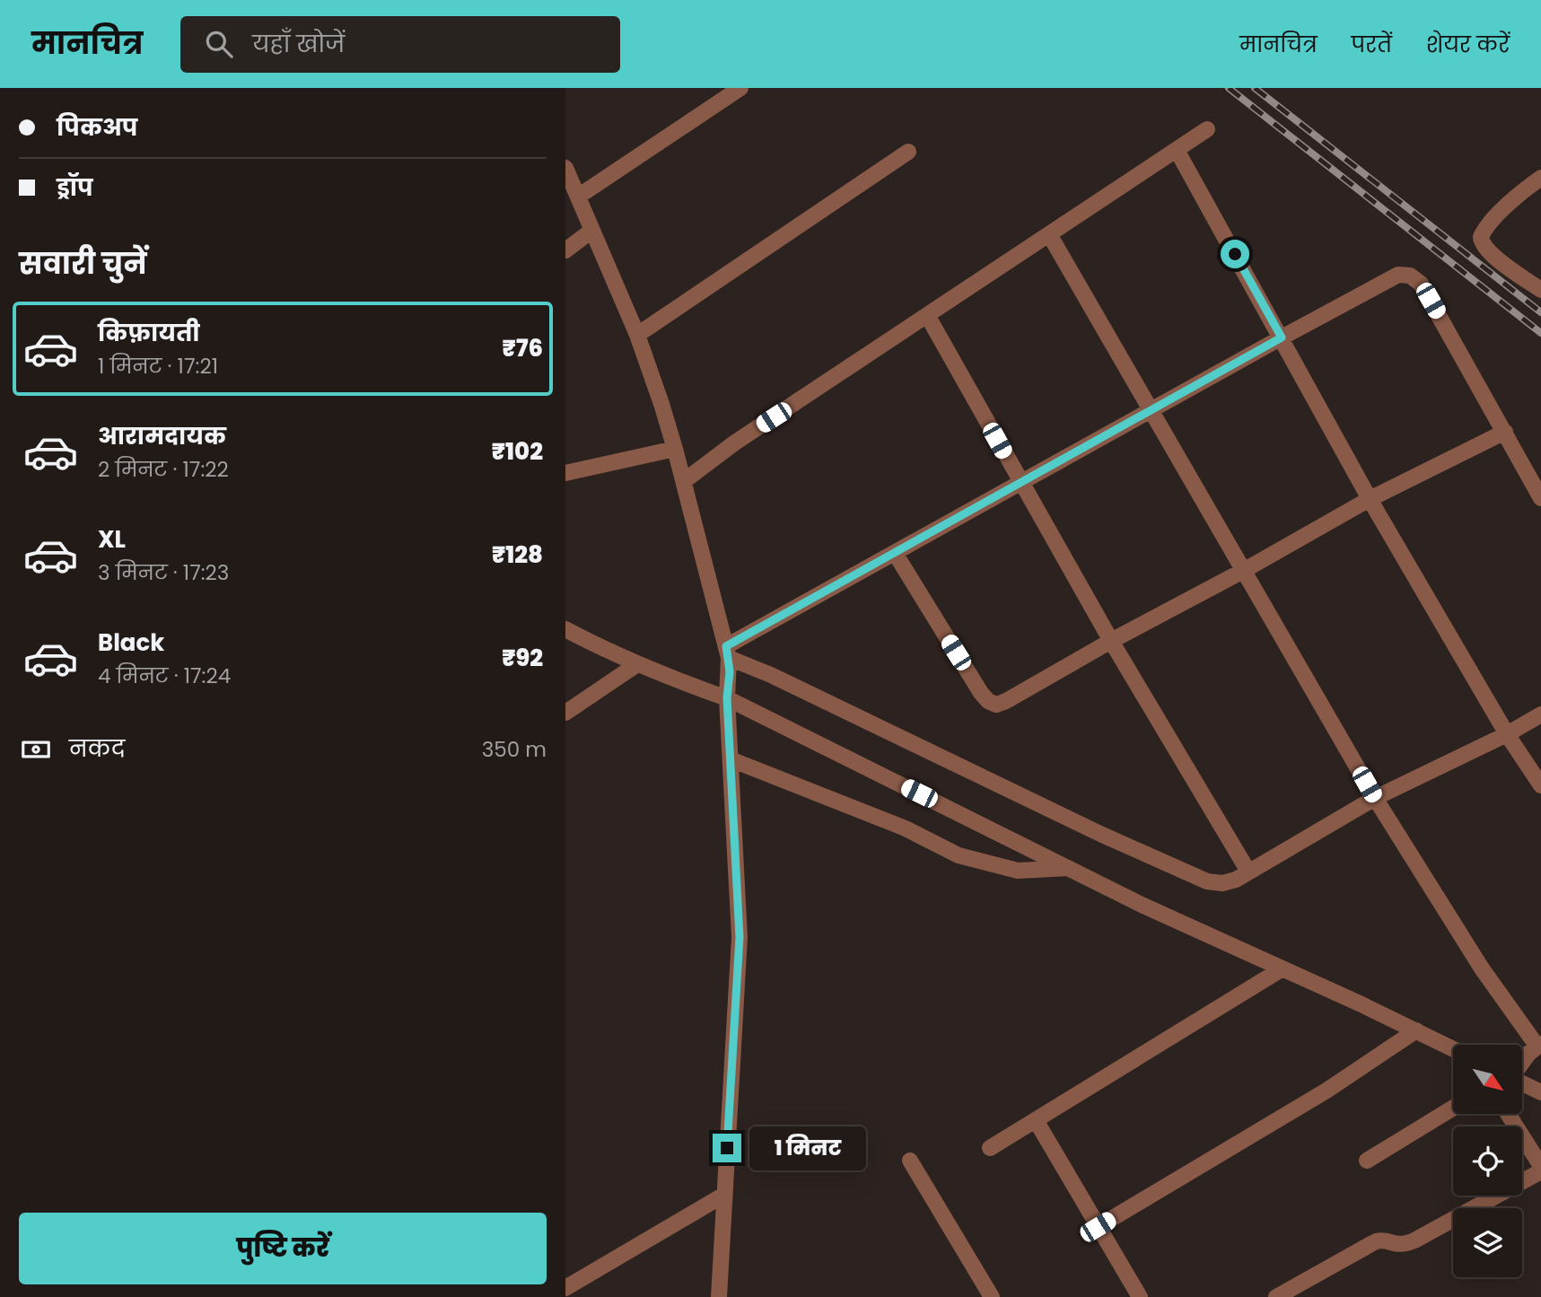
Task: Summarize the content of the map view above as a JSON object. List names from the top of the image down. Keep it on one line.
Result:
{"north":"bottom right","page":{"header":"मानचित्र","search":"यहाँ खोजें","nav":["मानचित्र","परतें","शेयर करें"],"banner":["पिकअप","ड्रॉप"],"heading":"सवारी चुनें","list":[{"name":"किफ़ायती","note":"1 मिनट · 17:21","value":"₹76"},{"name":"आरामदायक","note":"2 मिनट · 17:22","value":"₹102"},{"name":"XL","note":"3 मिनट · 17:23","value":"₹128"},{"name":"Black","note":"4 मिनट · 17:24","value":"₹92"}],"pay":["नकद","350 m"],"bubble":"1 मिनट","buttons":"पुष्टि करें"}}
